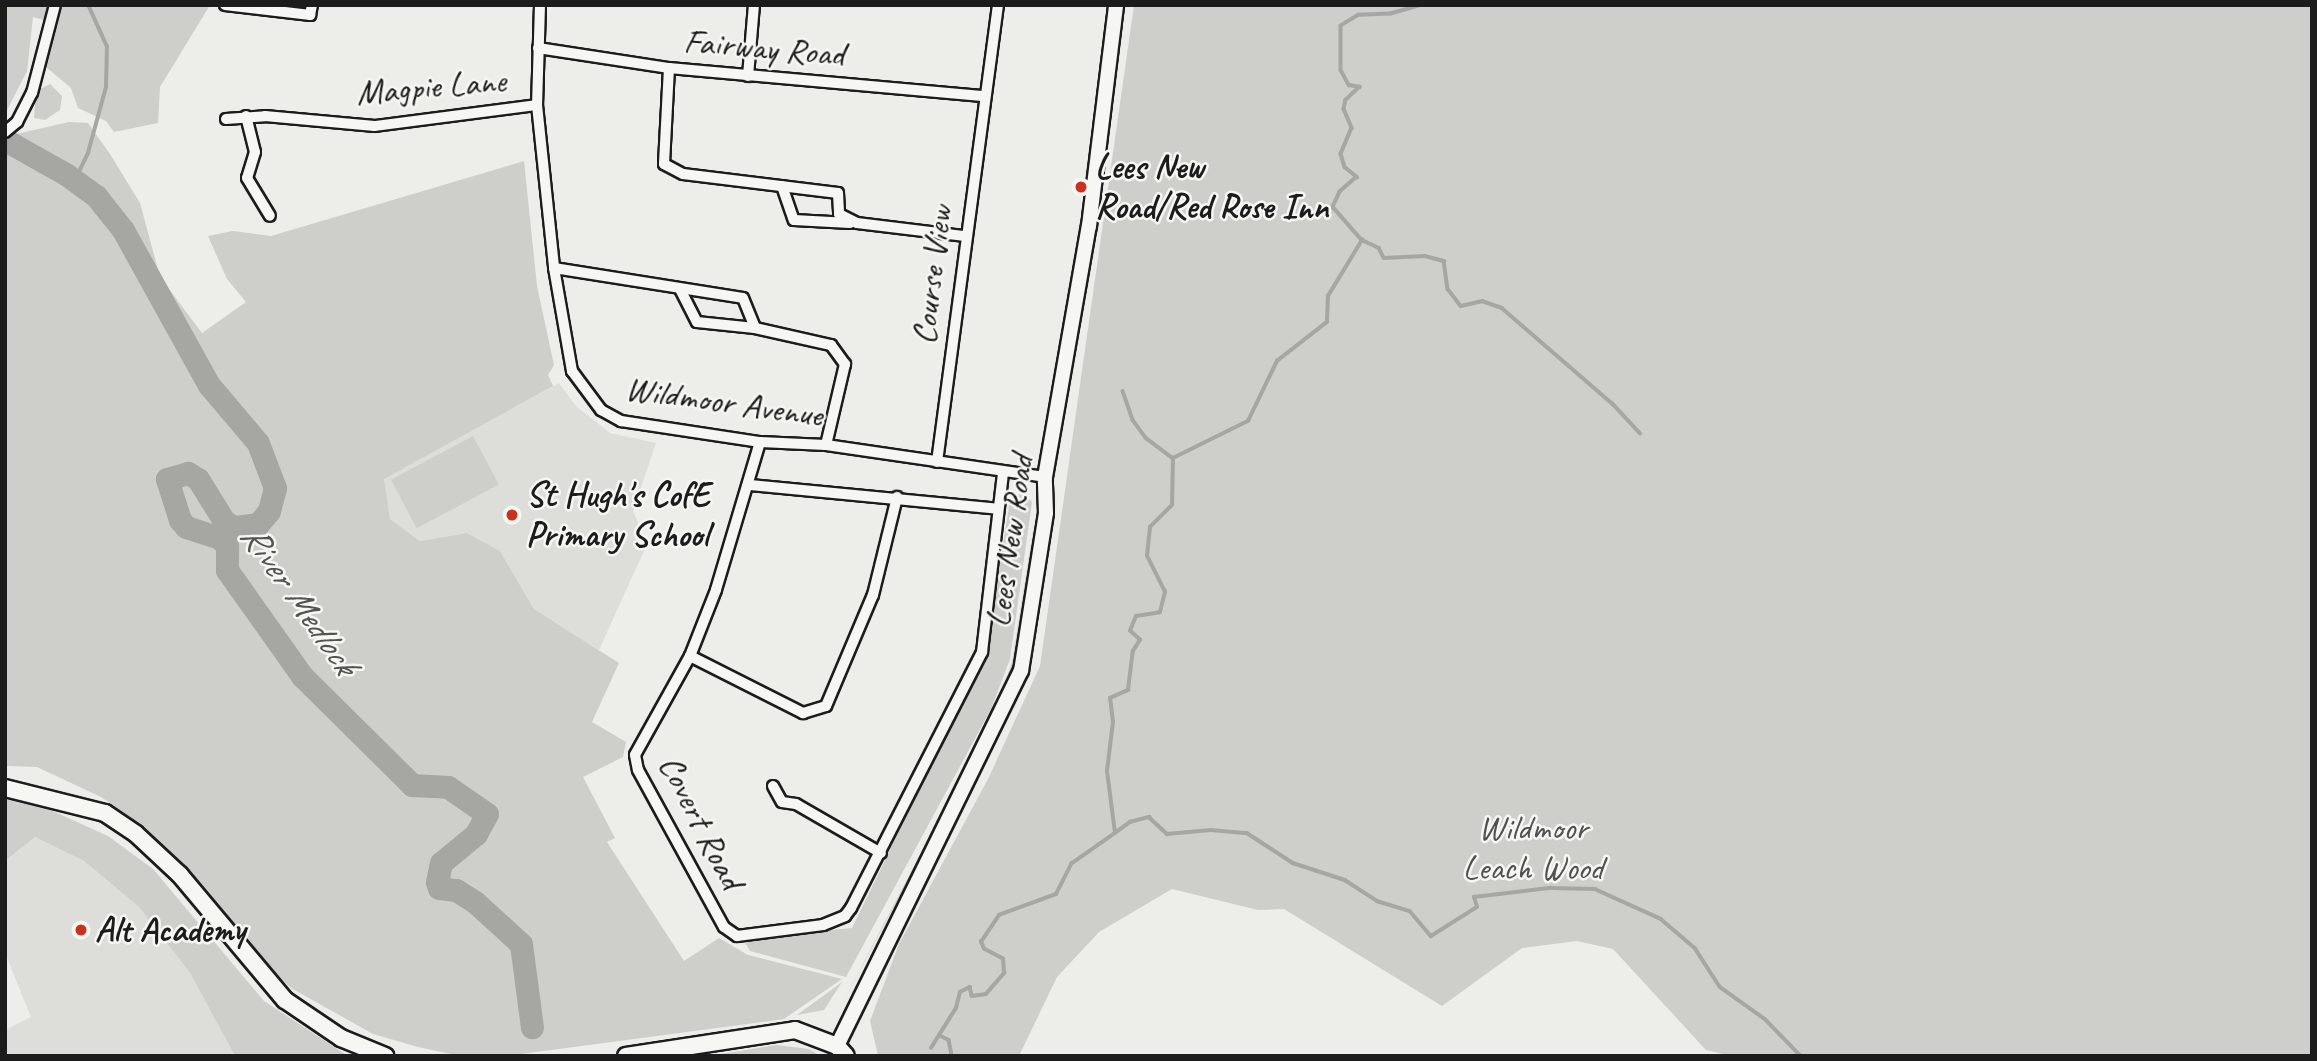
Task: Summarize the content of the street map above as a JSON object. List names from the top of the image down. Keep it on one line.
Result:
{"streets":{"street":["Fairway Road","Magpie Lane","Course View","Wildmoor Avenue","Lees New Road","Covert Road"]},"crossings":[["Fairway Road","Course View"],["Fairway Road","Wildmoor Avenue"],["Magpie Lane","Wildmoor Avenue"],["Course View","Wildmoor Avenue"],["Wildmoor Avenue","Lees New Road"],["Wildmoor Avenue","Covert Road"]],"water":["River Medlock"],"parks":["Wildmoor Leach Wood"],"places":["Lees New Road/Red Rose Inn","St Hugh's CofE Primary School","Alt Academy"]}
